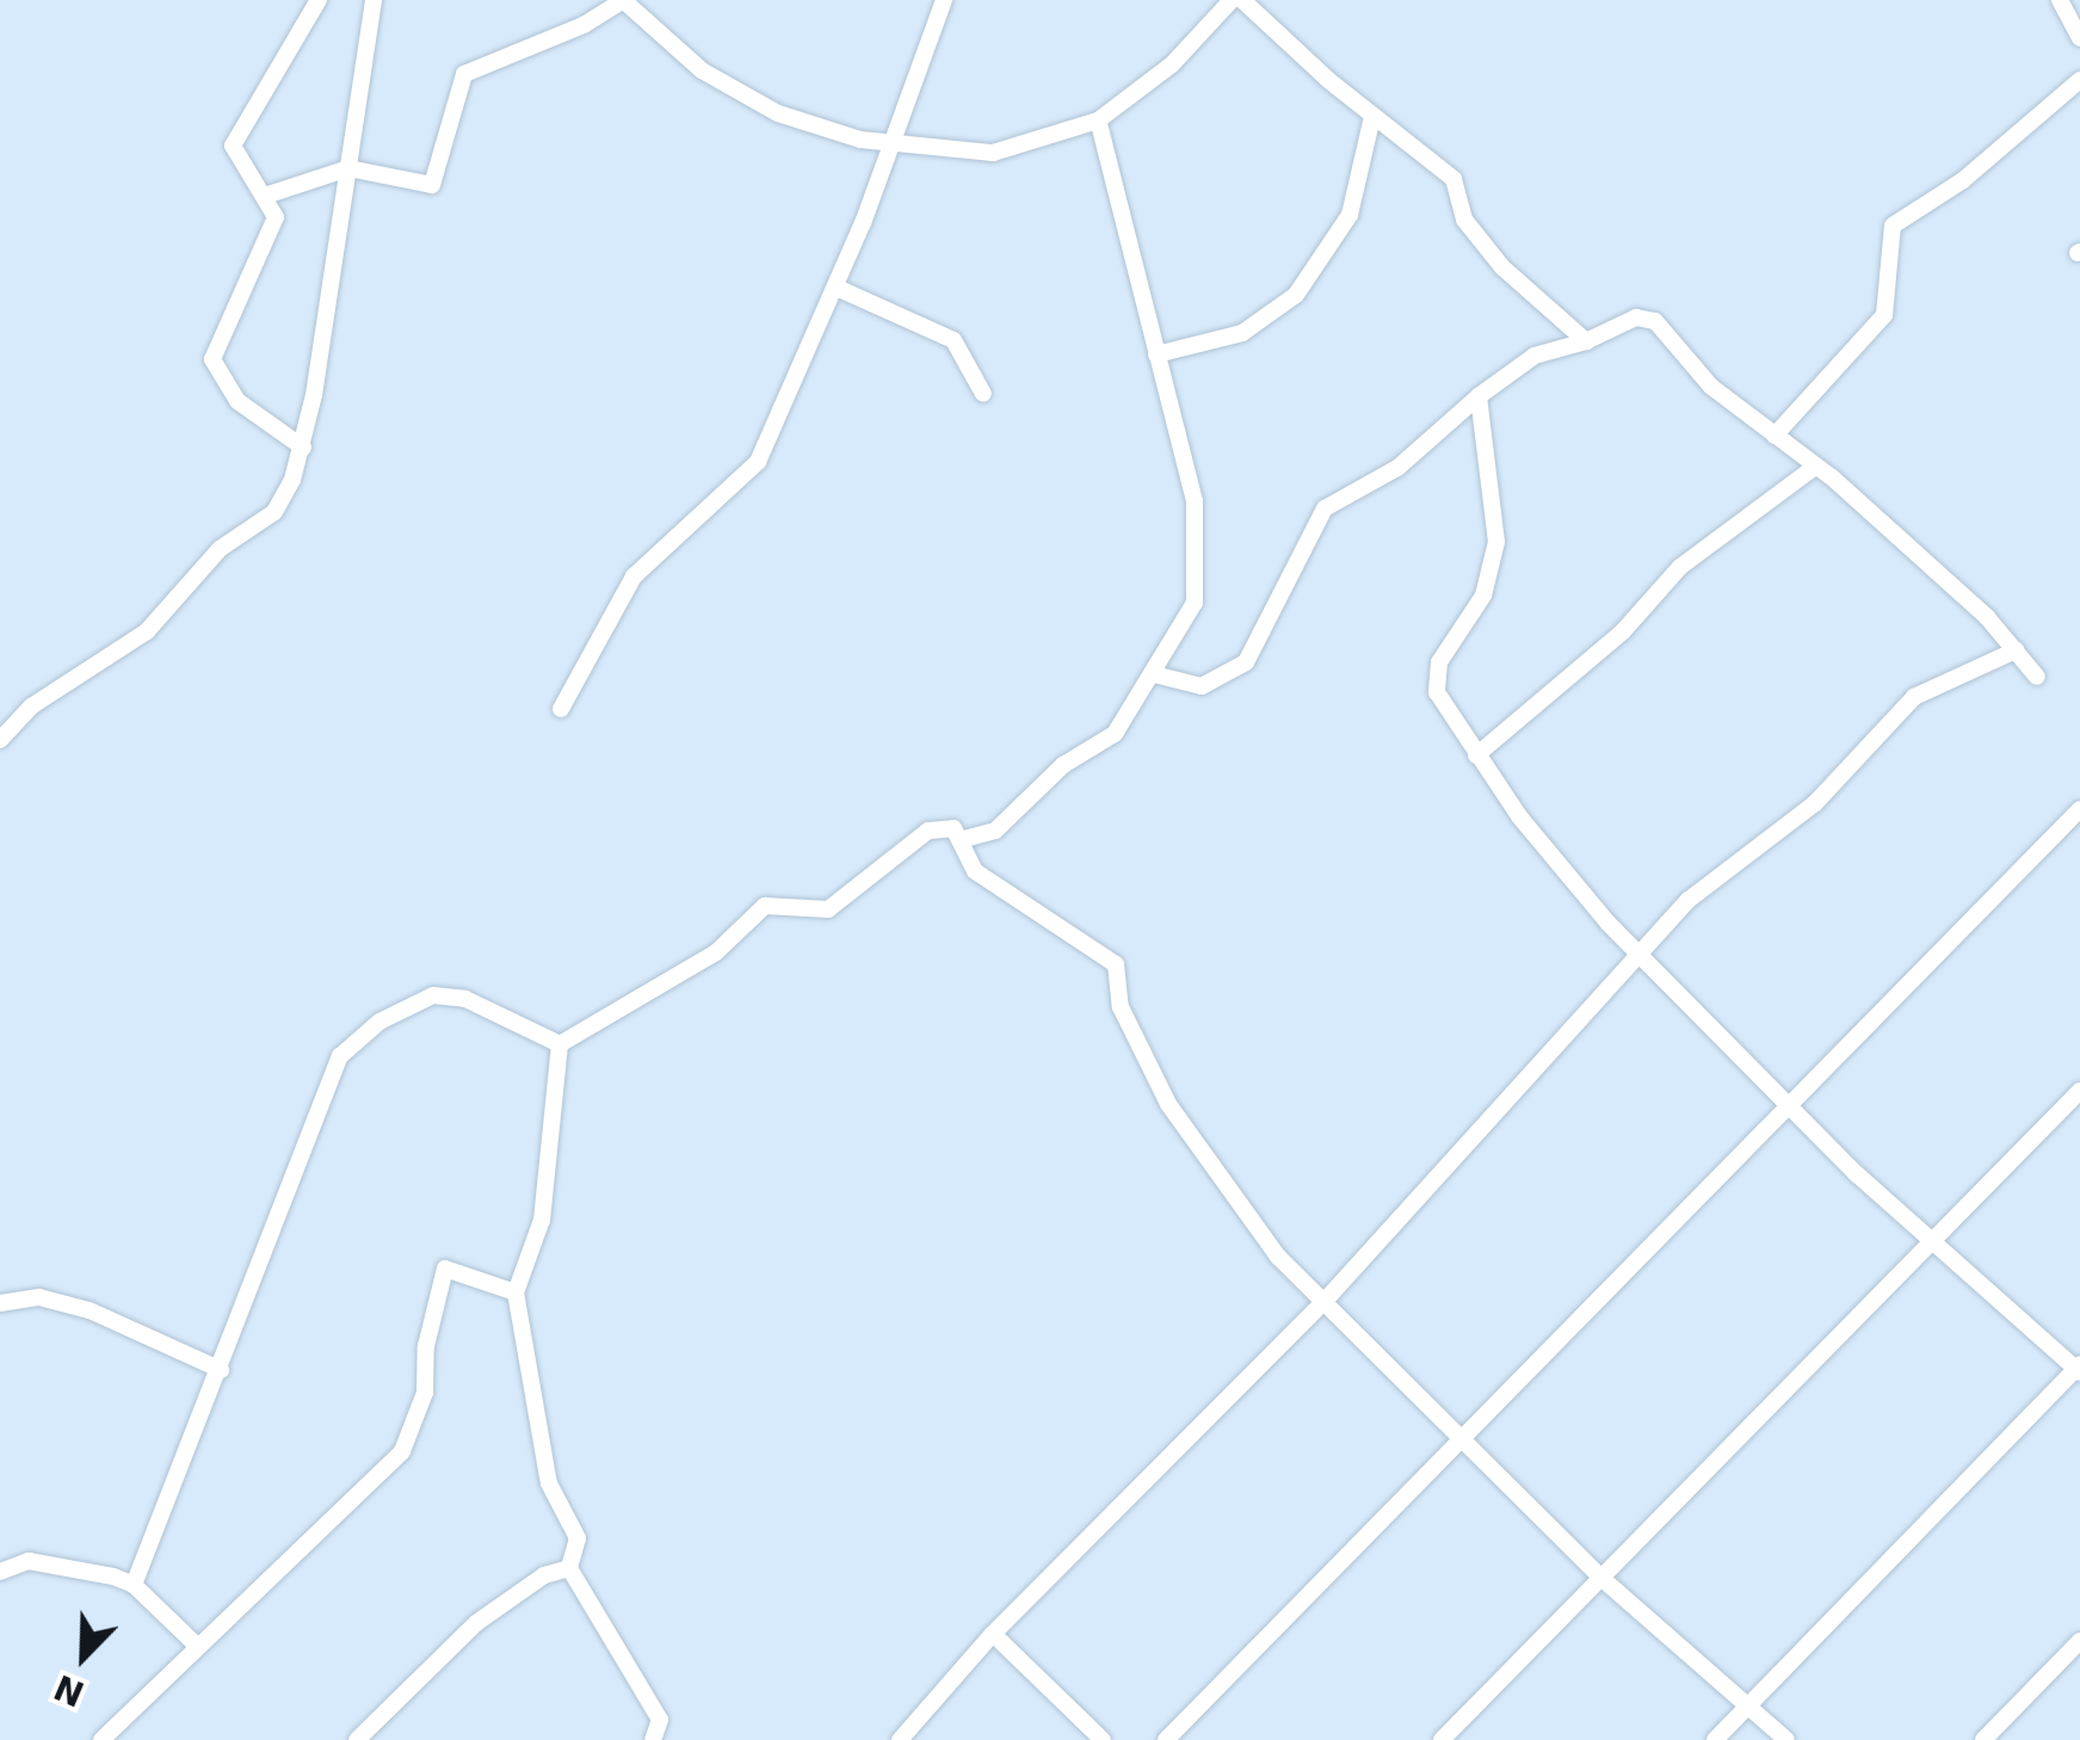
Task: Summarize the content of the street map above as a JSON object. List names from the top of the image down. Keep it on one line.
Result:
{"north":"bottom left"}
